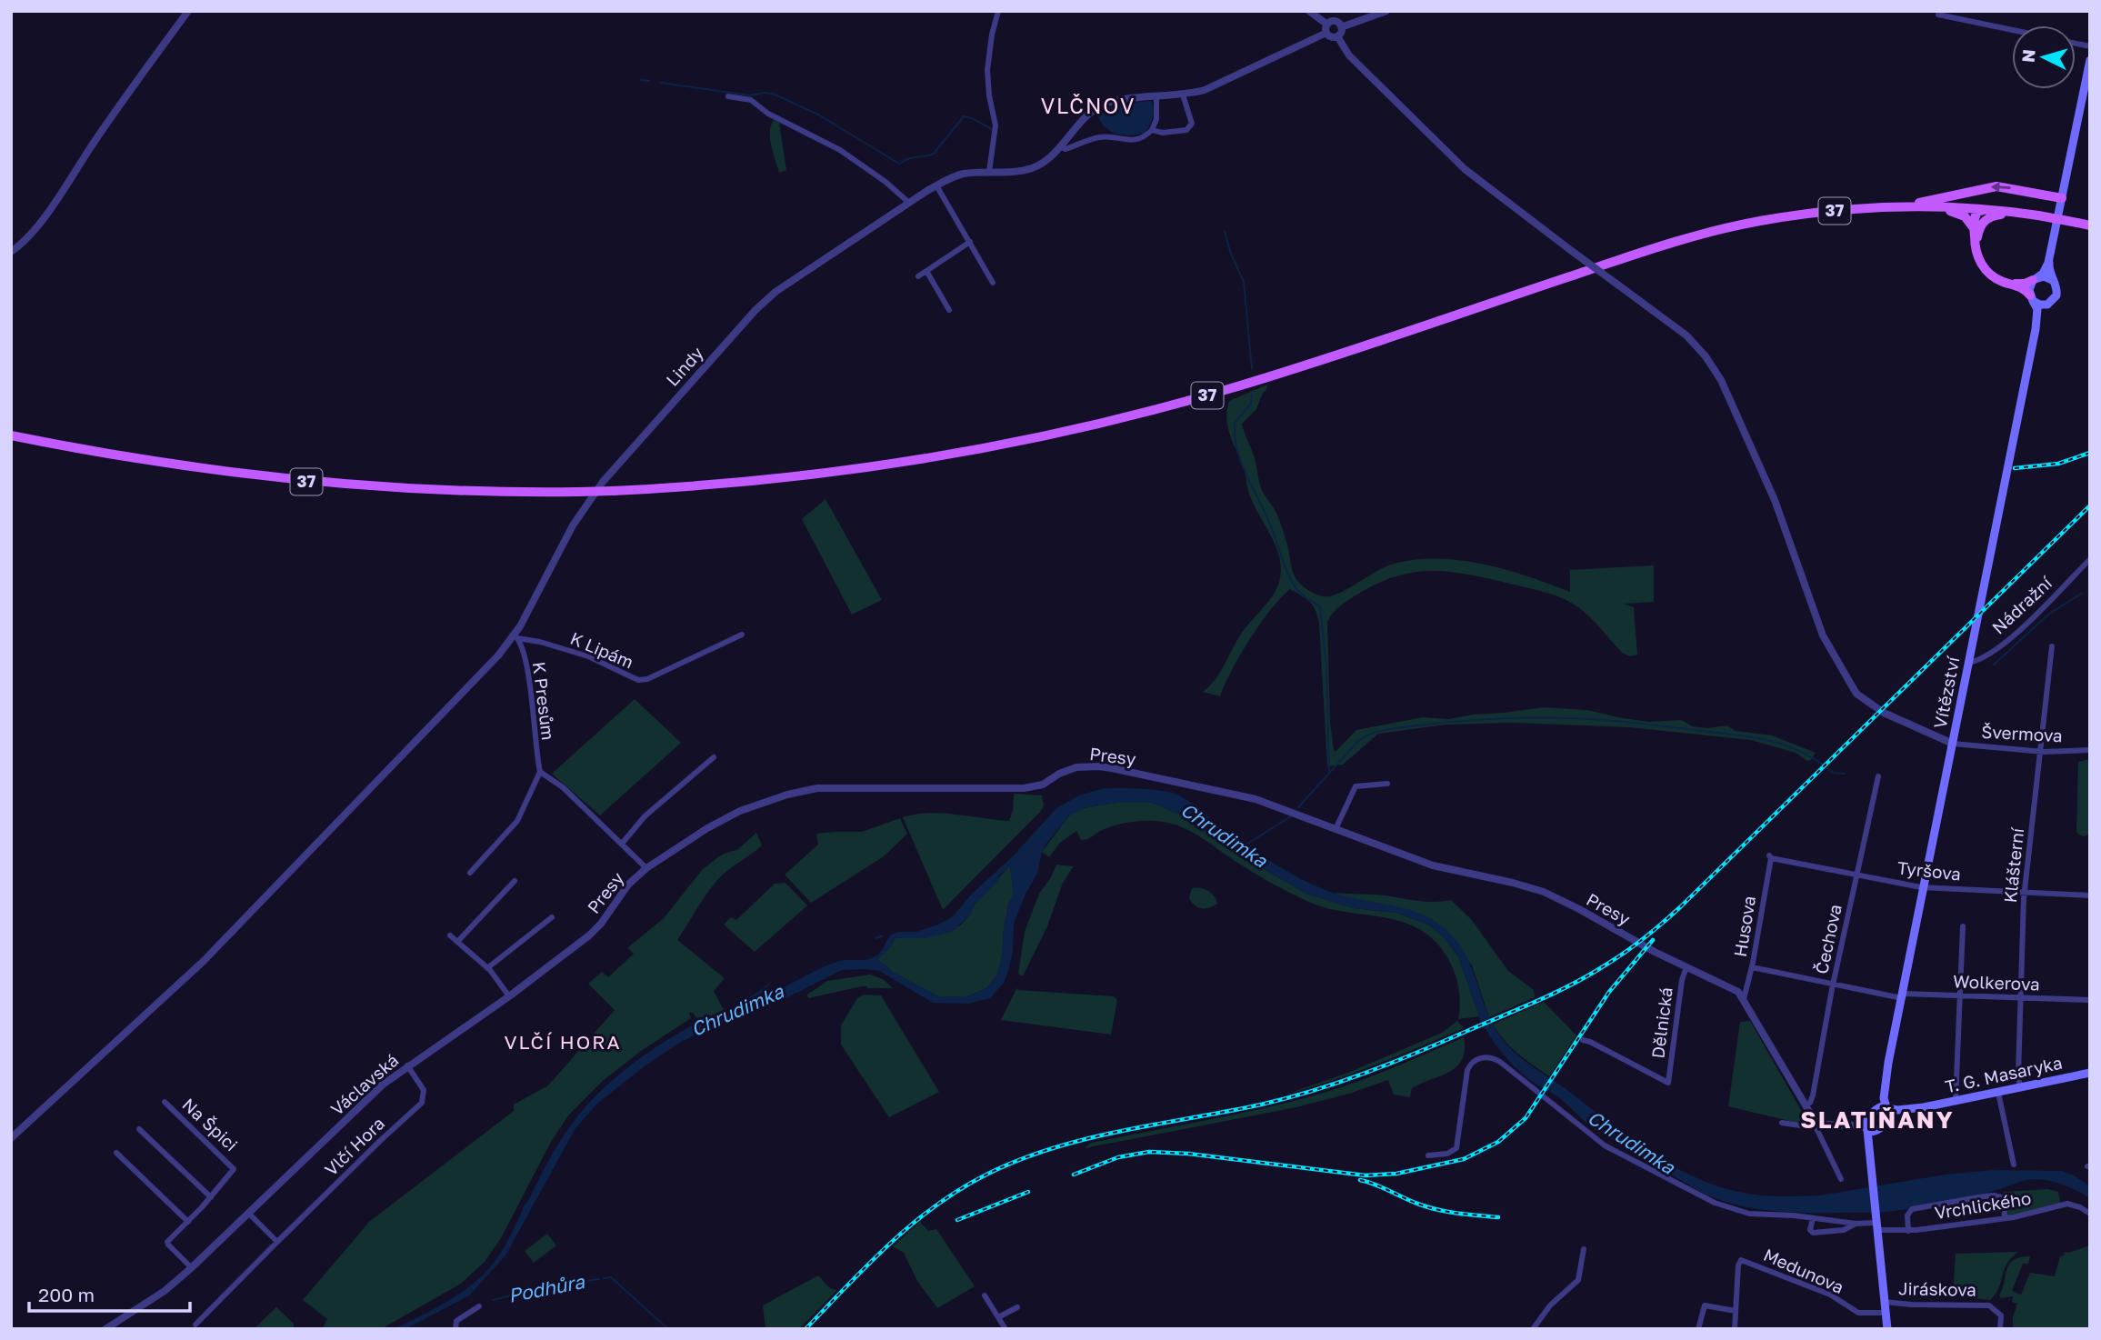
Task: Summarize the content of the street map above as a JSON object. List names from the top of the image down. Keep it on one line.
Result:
{"streets":{"main road":["37","Vítězství","T. G. Masaryka"],"street":["Lindy","Nádražní","K Lipám","K Presům","Švermova","Presy","Klášterní","Tyršova","Husova","Čechova","Wolkerova","Dělnická","Václavská","Na Špici","Vlčí Hora","Vrchlického","Medunova","Jiráskova"]},"crossings":[["Lindy","K Lipám"],["Lindy","K Presům"],["Nádražní","Vítězství"],["K Lipám","K Presům"],["Vítězství","Švermova"],["Vítězství","Tyršova"],["Vítězství","Wolkerova"],["Vítězství","T. G. Masaryka"],["Švermova","Klášterní"],["Presy","Husova"],["Presy","Dělnická"],["Presy","Václavská"],["Klášterní","Tyršova"],["Klášterní","Wolkerova"],["Klášterní","T. G. Masaryka"],["Tyršova","Husova"],["Tyršova","Čechova"],["Husova","Wolkerova"],["Čechova","Wolkerova"],["Václavská","Vlčí Hora"]],"districts":["VLČNOV","VLČÍ HORA","SLATIŇANY"],"water":["Chrudimka","Podhůra"],"scale_bar":"200 m","north":"left"}
